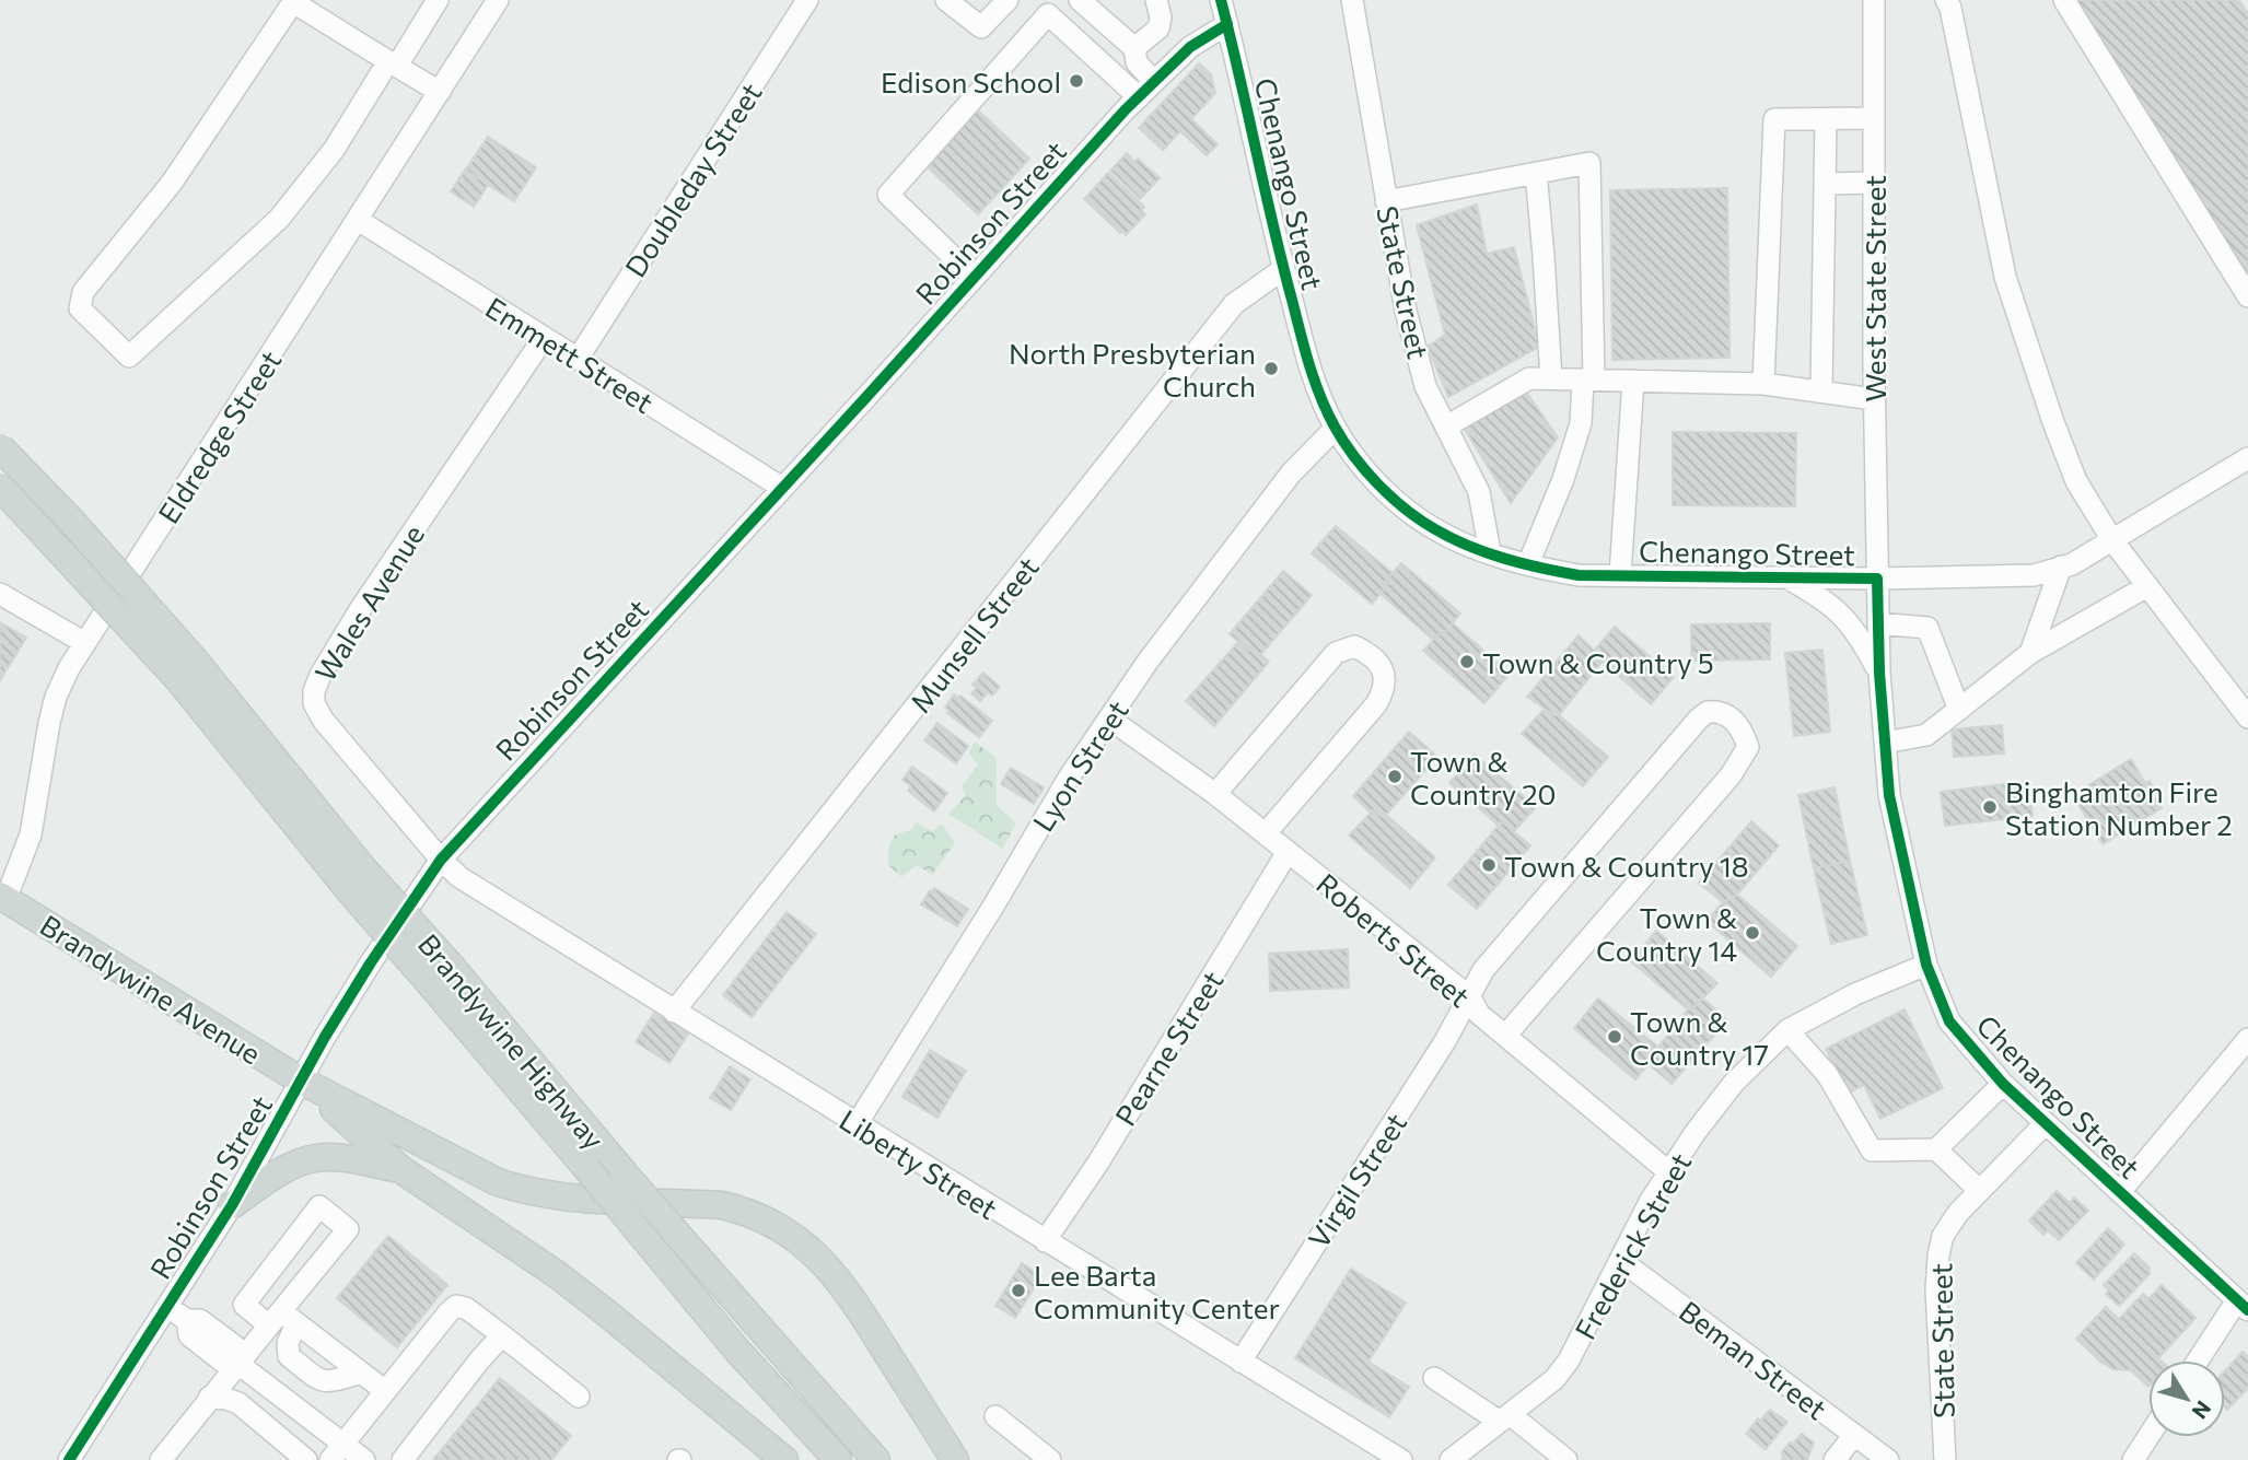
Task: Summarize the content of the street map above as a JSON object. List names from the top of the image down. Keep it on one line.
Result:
{"streets":{"main road":["Brandywine Avenue","Brandywine Highway"],"street":["Doubleday Street","Chenango Street","Robinson Street","State Street","West State Street","Emmett Street","Eldredge Street","Wales Avenue","Munsell Street","Lyon Street","Roberts Street","Pearne Street","Liberty Street","Virgil Street","Frederick Street","Beman Street"]},"crossings":[["Doubleday Street","Emmett Street"],["Chenango Street","Robinson Street"],["Chenango Street","State Street"],["Chenango Street","West State Street"],["Chenango Street","Munsell Street"],["Chenango Street","Lyon Street"],["Chenango Street","Frederick Street"],["Robinson Street","Emmett Street"],["Robinson Street","Wales Avenue"],["Robinson Street","Brandywine Avenue"],["Robinson Street","Liberty Street"],["Emmett Street","Eldredge Street"],["Emmett Street","Wales Avenue"],["Eldredge Street","Brandywine Avenue"],["Wales Avenue","Liberty Street"],["Munsell Street","Liberty Street"],["Lyon Street","Roberts Street"],["Lyon Street","Liberty Street"],["Roberts Street","Pearne Street"],["Roberts Street","Virgil Street"],["Roberts Street","Frederick Street"],["Pearne Street","Liberty Street"],["Liberty Street","Virgil Street"],["Frederick Street","Beman Street"]],"places":["Edison School","North Presbyterian Church","Town & Country 5","Town & Country 20","Binghamton Fire Station Number 2","Town & Country 18","Town & Country 14","Town & Country 17","Lee Barta Community Center"],"north":"bottom right"}
